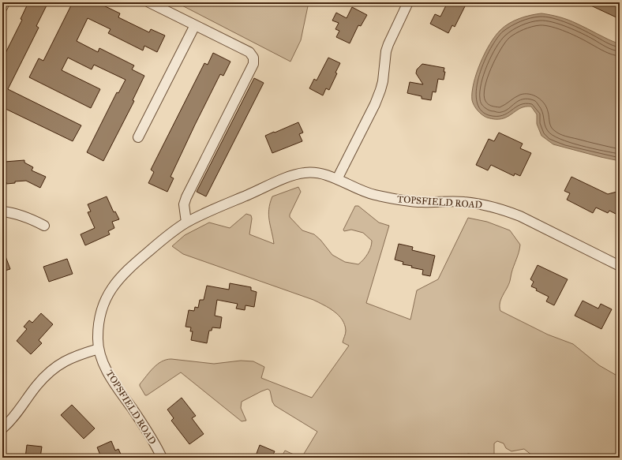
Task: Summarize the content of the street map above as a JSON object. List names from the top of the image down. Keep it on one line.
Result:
{"streets":{"street":["TOPSFIELD ROAD"]}}
